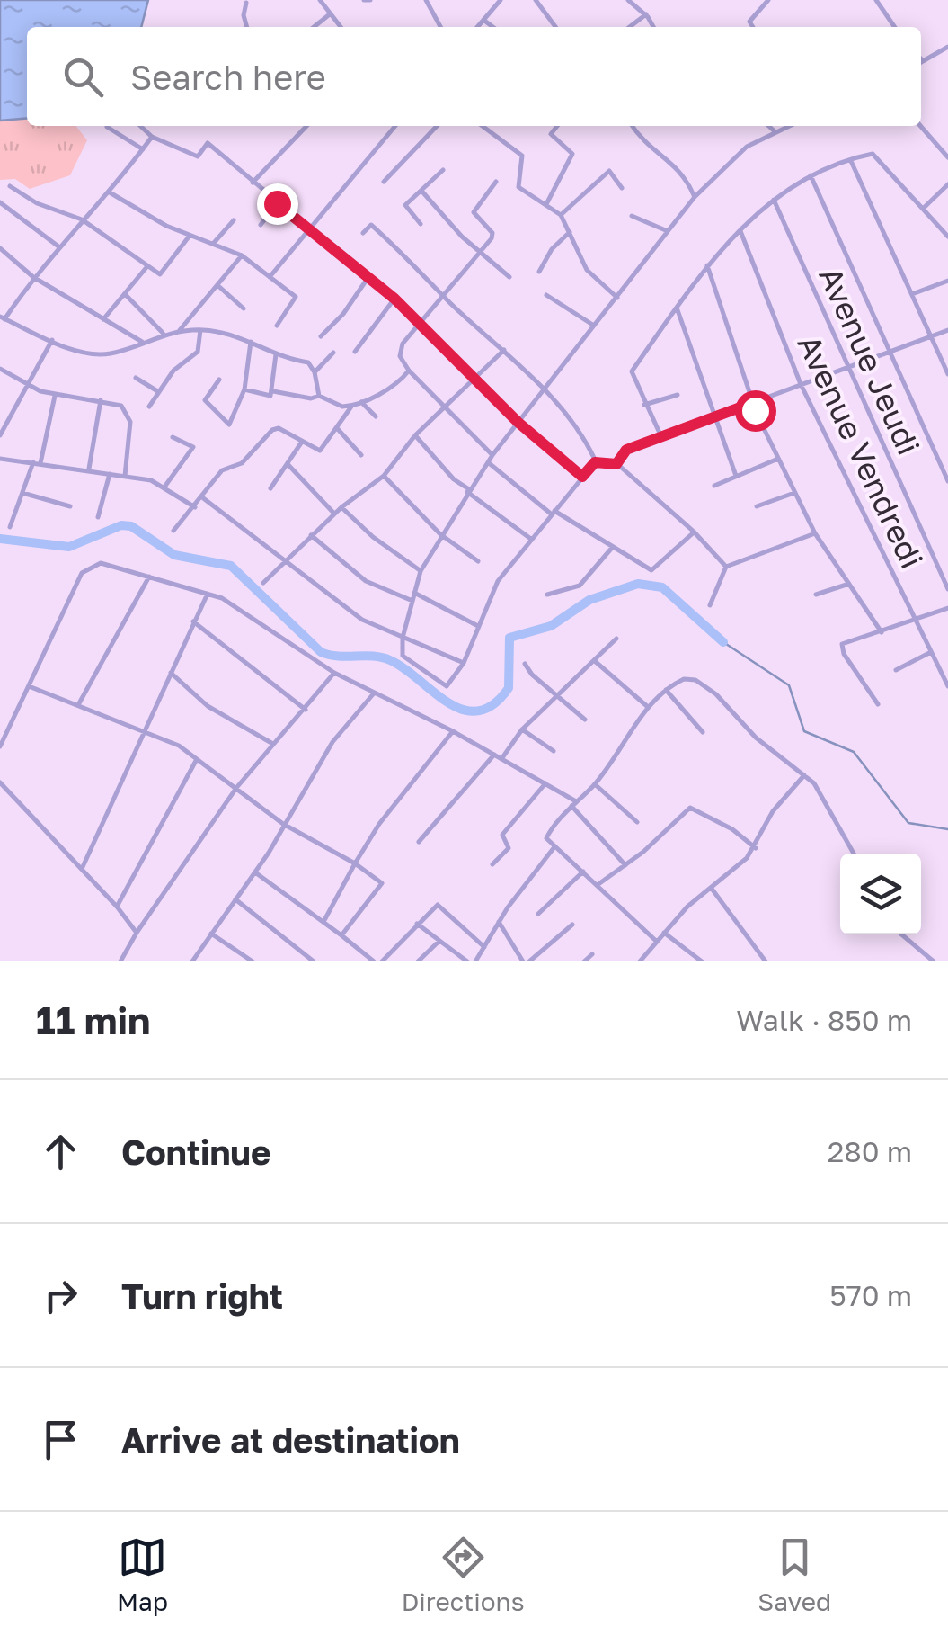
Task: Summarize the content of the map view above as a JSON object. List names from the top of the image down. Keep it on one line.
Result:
{"streets":{"street":["Avenue Jeudi","Avenue Vendredi"]},"page":{"search":"Search here","heading":["11 min","Walk · 850 m"],"list":[["Continue","280 m"],["Turn right","570 m"],"Arrive at destination"],"nav":["Map","Directions","Saved"]}}
